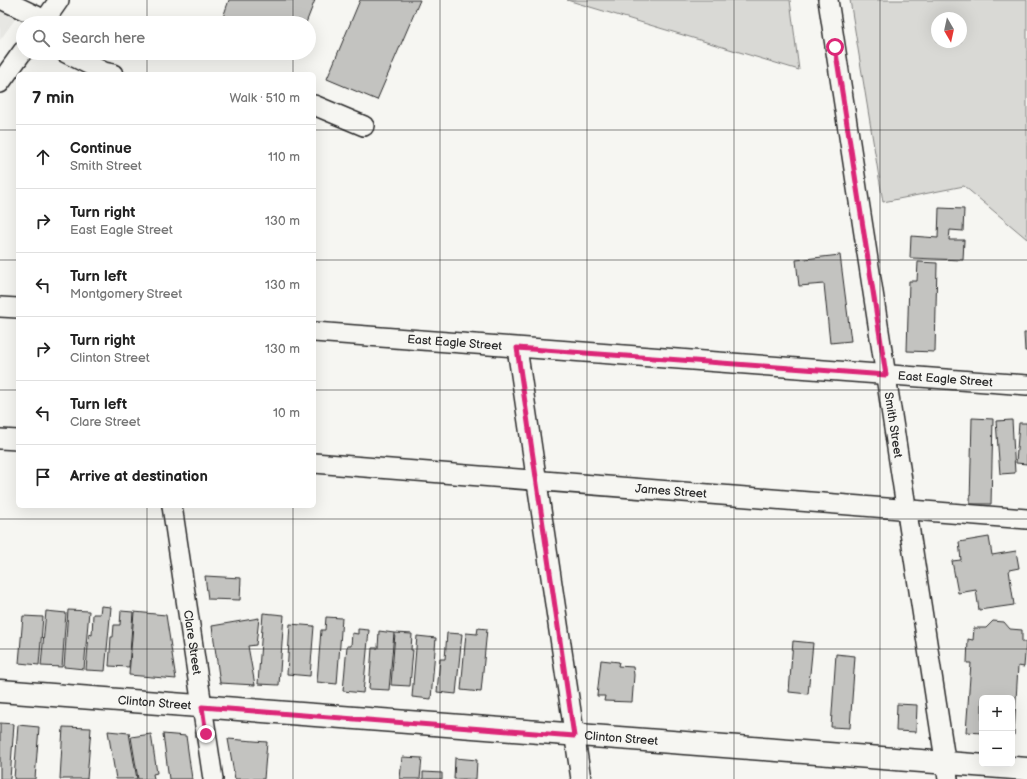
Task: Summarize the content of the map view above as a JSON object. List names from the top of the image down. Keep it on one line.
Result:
{"streets":{"main road":["Clinton Street"],"street":["East Eagle Street","Smith Street","James Street","Clare Street"]},"crossings":[["East Eagle Street","Smith Street"],["Smith Street","James Street"],["Smith Street","Clinton Street"],["Clare Street","Clinton Street"]],"north":"bottom","page":{"search":"Search here","heading":["7 min","Walk · 510 m"],"list":[["Continue","Smith Street","110 m"],["Turn right","East Eagle Street","130 m"],["Turn left","Montgomery Street","130 m"],["Turn right","Clinton Street","130 m"],["Turn left","Clare Street","10 m"],"Arrive at destination"],"map_buttons":["+","−"]}}
